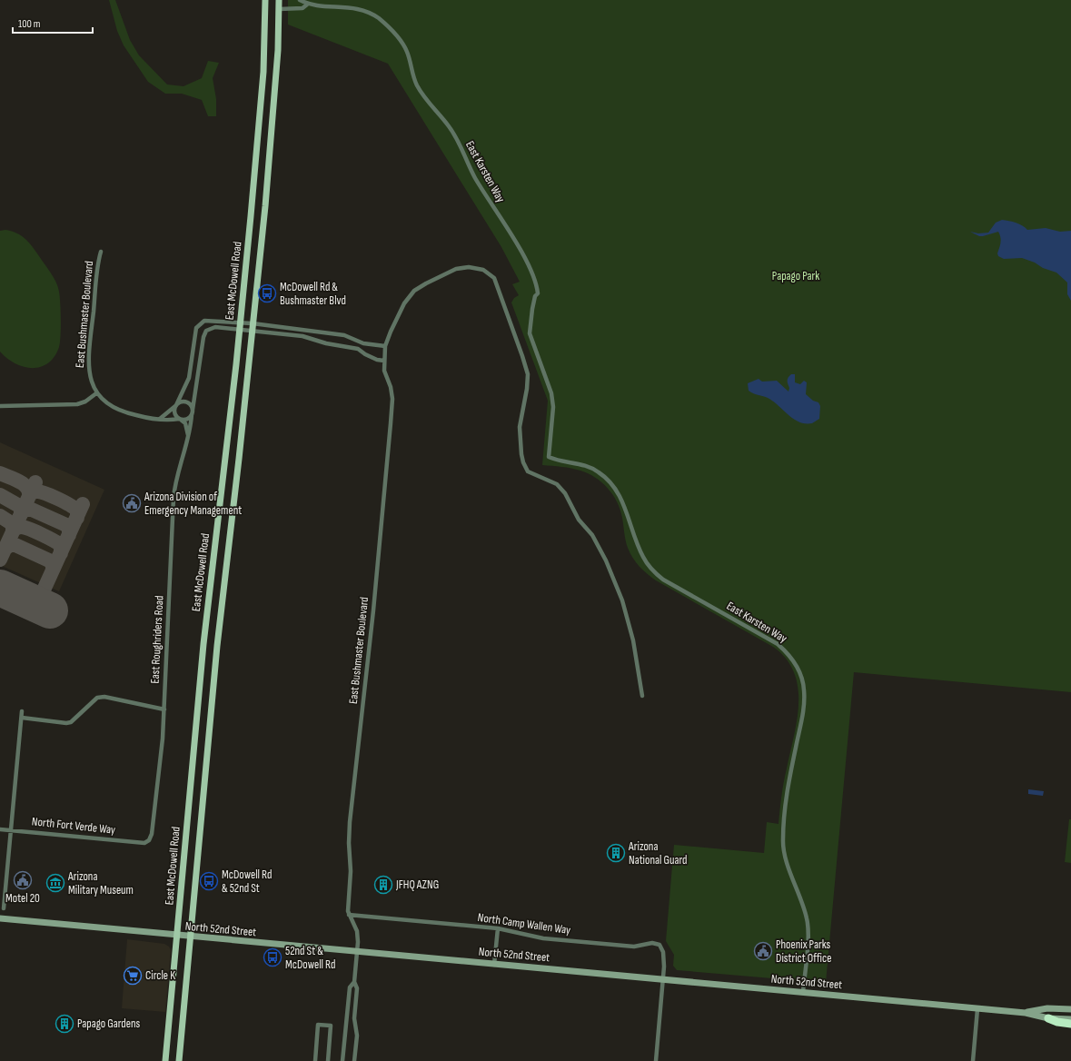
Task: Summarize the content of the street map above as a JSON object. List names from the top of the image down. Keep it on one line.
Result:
{"streets":{"main road":["East McDowell Road","North 52nd Street"],"street":["East Karsten Way","East Bushmaster Boulevard","East Roughriders Road","North Fort Verde Way","North Camp Wallen Way"]},"crossings":[["East Karsten Way","East McDowell Road"],["East Karsten Way","North 52nd Street"],["East McDowell Road","North 52nd Street"],["East Bushmaster Boulevard","East Roughriders Road"],["East Bushmaster Boulevard","North Camp Wallen Way"],["East Bushmaster Boulevard","North 52nd Street"],["East Roughriders Road","North Fort Verde Way"],["North Camp Wallen Way","North 52nd Street"]],"parks":["Papago Park"],"places":{"bus stop":["McDowell Rd & Bushmaster Blvd","McDowell Rd & 52nd St","52nd St & McDowell Rd"],"public building":["Arizona Division of Emergency Management","Motel 20","Phoenix Parks District Office"],"building":["Arizona National Guard","JFHQ AZNG","Papago Gardens"],"museum":["Arizona Military Museum"],"supermarket":["Circle K"]},"scale_bar":"100 m"}
